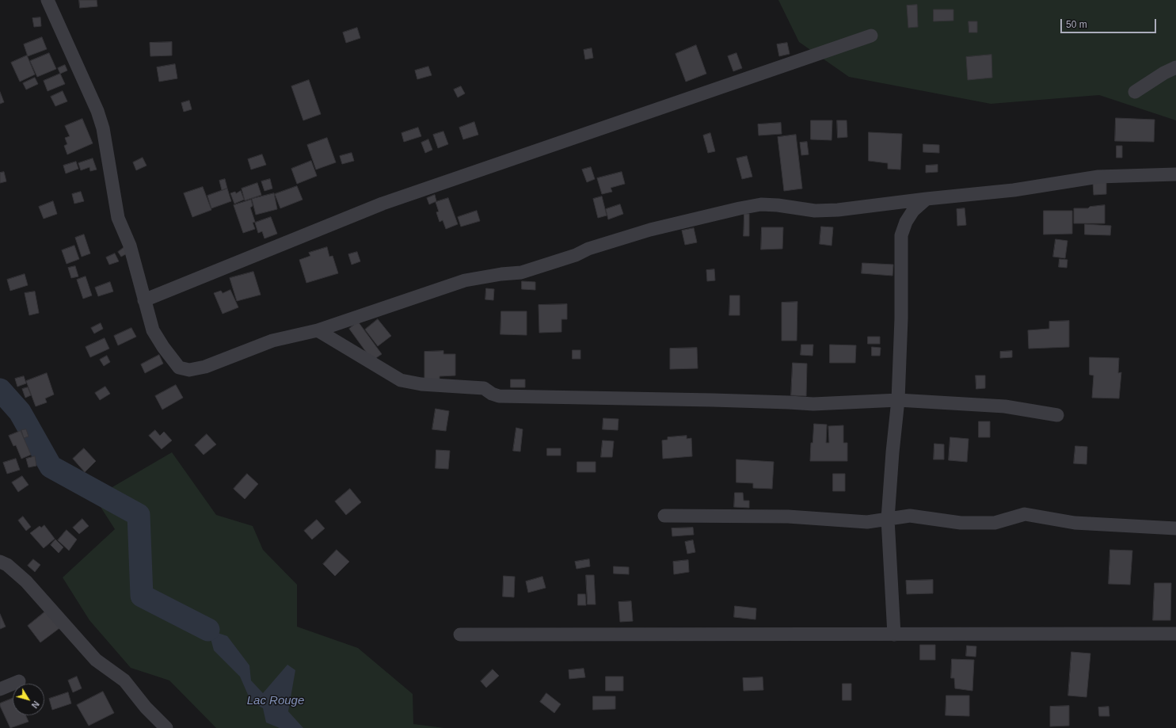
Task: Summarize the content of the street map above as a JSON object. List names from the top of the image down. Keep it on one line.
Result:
{"water":["Lac Rouge"],"scale_bar":"50 m","north":"bottom right"}
